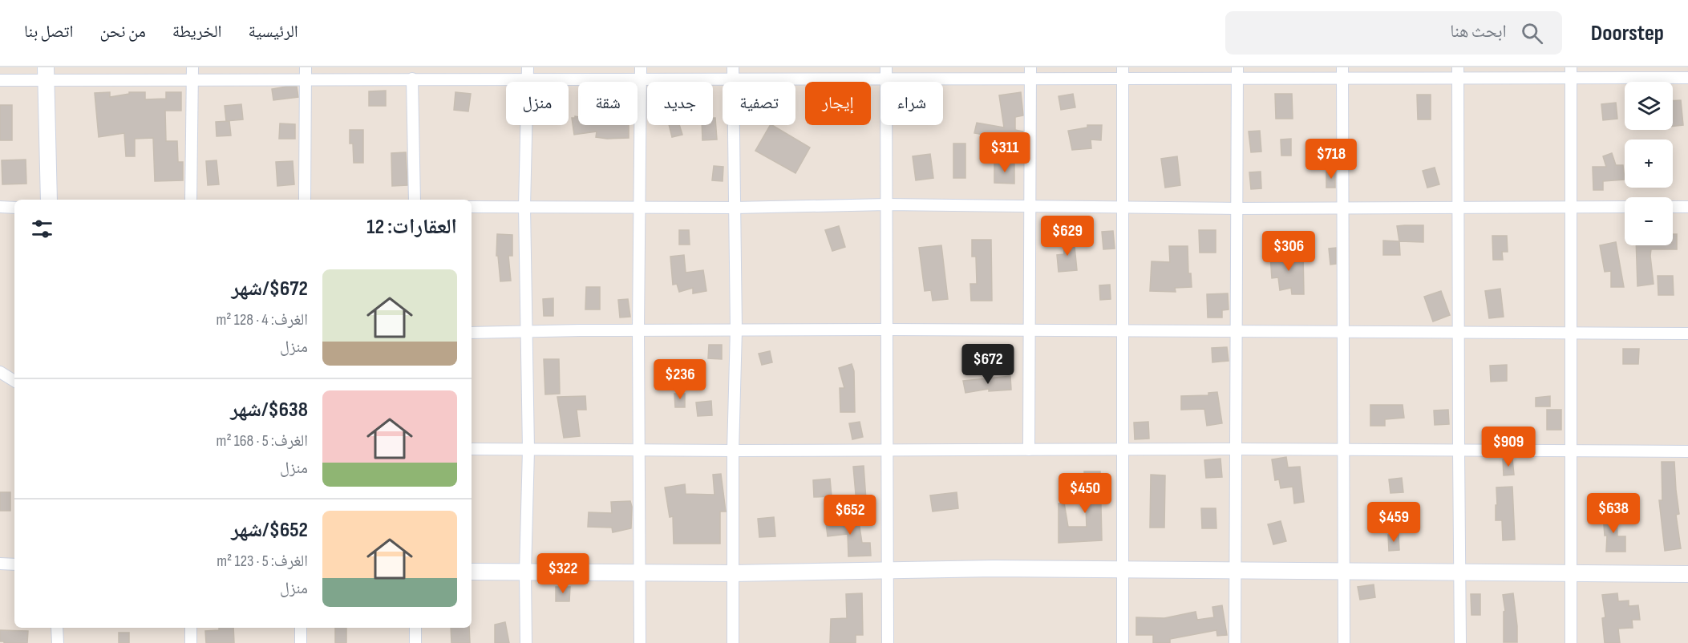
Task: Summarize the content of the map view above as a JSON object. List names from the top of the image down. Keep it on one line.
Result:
{"page":{"header":"Doorstep","search":"ابحث هنا","nav":["الرئيسية","الخريطة","من نحن","اتصل بنا"],"map_buttons":["+","−"],"chip":["شراء","إيجار","تصفية","جديد","شقة","منزل"],"price":["$311","$718","$629","$306","$672","$236","$909","$450","$638","$652","$459","$322"],"heading":"العقارات: 12","list":[{"name":"$672/شهر","note":"الغرف: 4 · 128 m² · منزل"},{"name":"$638/شهر","note":"الغرف: 5 · 168 m² · منزل"},{"name":"$652/شهر","note":"الغرف: 5 · 123 m² · منزل"}]}}
